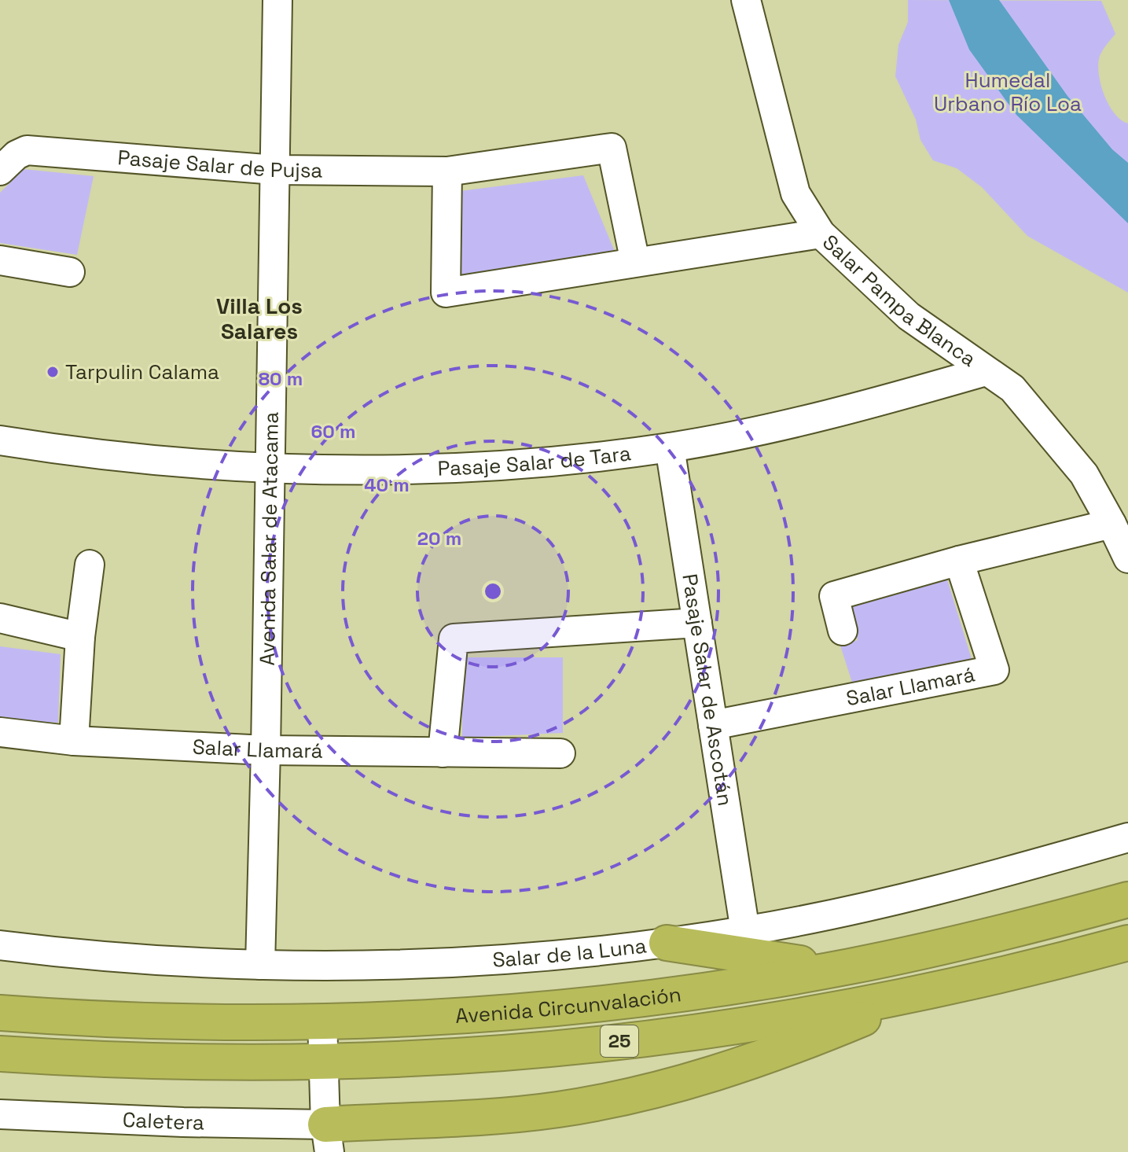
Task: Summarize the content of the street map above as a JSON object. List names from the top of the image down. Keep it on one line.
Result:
{"streets":{"highway":["Avenida Circunvalación","25"],"street":["Pasaje Salar de Pujsa","Salar Pampa Blanca","Pasaje Salar de Tara","Avenida Salar de Atacama","Salar Llamará","Pasaje Salar de Ascotán","Salar de la Luna","Caletera"]},"crossings":[["Pasaje Salar de Pujsa","Avenida Salar de Atacama"],["Salar Pampa Blanca","Pasaje Salar de Tara"],["Pasaje Salar de Tara","Avenida Salar de Atacama"],["Pasaje Salar de Tara","Pasaje Salar de Ascotán"],["Avenida Salar de Atacama","Salar Llamará"],["Avenida Salar de Atacama","Salar de la Luna"],["Salar Llamará","Pasaje Salar de Ascotán"],["Pasaje Salar de Ascotán","Salar de la Luna"]],"districts":["Villa Los Salares"],"parks":["Humedal Urbano Río Loa"],"places":["Tarpulin Calama"],"rings":["80 m","60 m","40 m","20 m"]}
